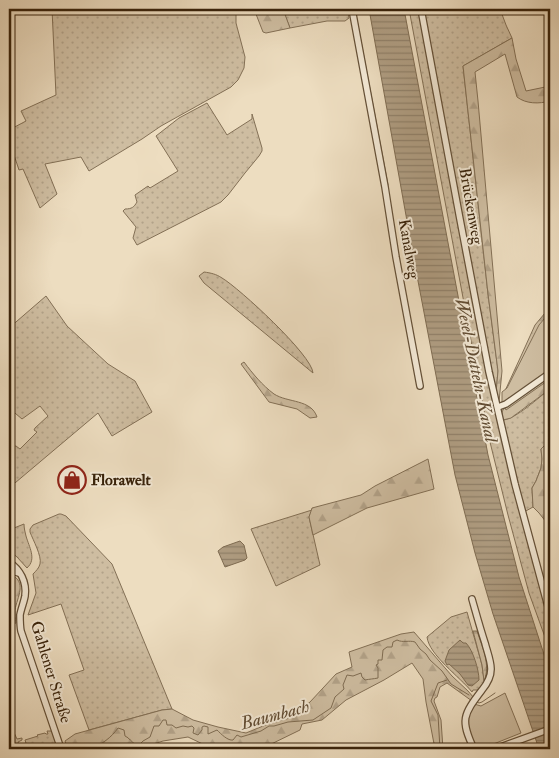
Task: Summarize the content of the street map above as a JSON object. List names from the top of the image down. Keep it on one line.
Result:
{"streets":{"street":["Brückenweg","Kanalweg","Gahlener Straße"]},"water":["Wesel-Datteln-Kanal","Baumbach"],"places":{"shop":["Florawelt"]}}
